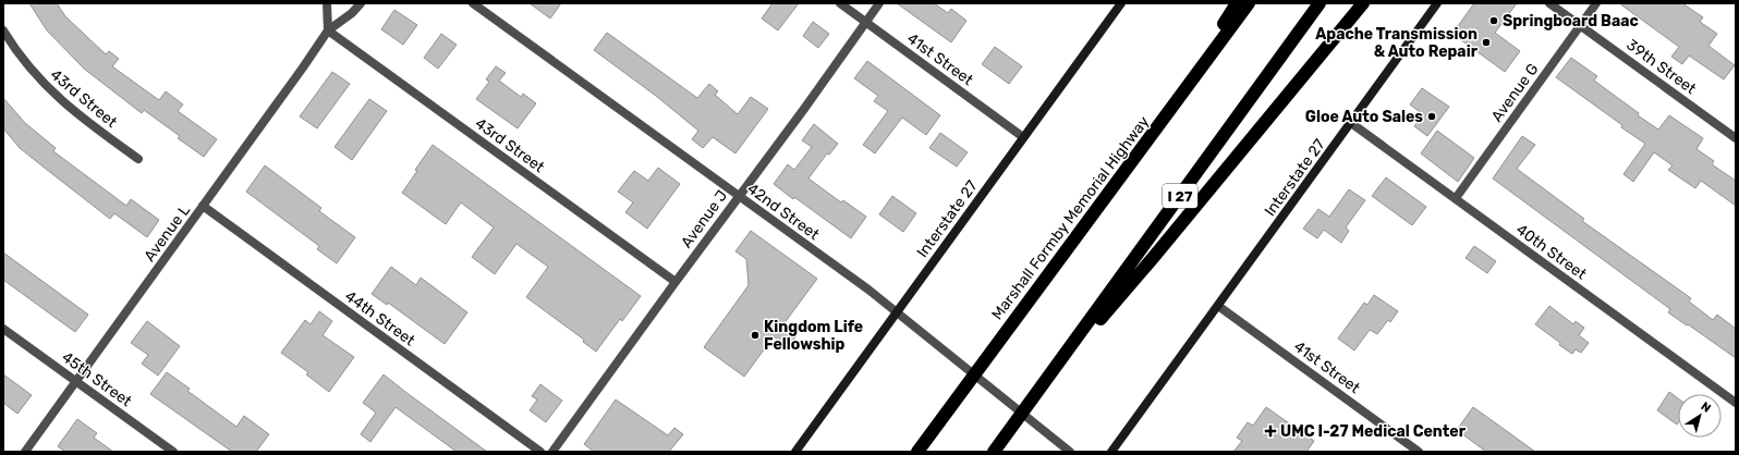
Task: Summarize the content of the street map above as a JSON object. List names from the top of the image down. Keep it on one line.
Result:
{"streets":{"highway":["I 27","Marshall Formby Memorial Highway"],"main road":["Interstate 27"],"street":["41st Street","39th Street","Avenue G","43rd Street","42nd Street","Avenue J","Avenue L","40th Street","44th Street","45th Street"]},"crossings":[["41st Street","Interstate 27"],["41st Street","Avenue J"],["39th Street","Avenue G"],["Avenue G","40th Street"],["43rd Street","Avenue J"],["43rd Street","Avenue L"],["Interstate 27","42nd Street"],["Interstate 27","40th Street"],["42nd Street","Avenue J"],["Avenue L","44th Street"],["Avenue L","45th Street"]],"places":{"other":["Springboard Baac","Apache Transmission & Auto Repair","Gloe Auto Sales","Kingdom Life Fellowship"],"health":["UMC I-27 Medical Center"]},"north":"top right"}
